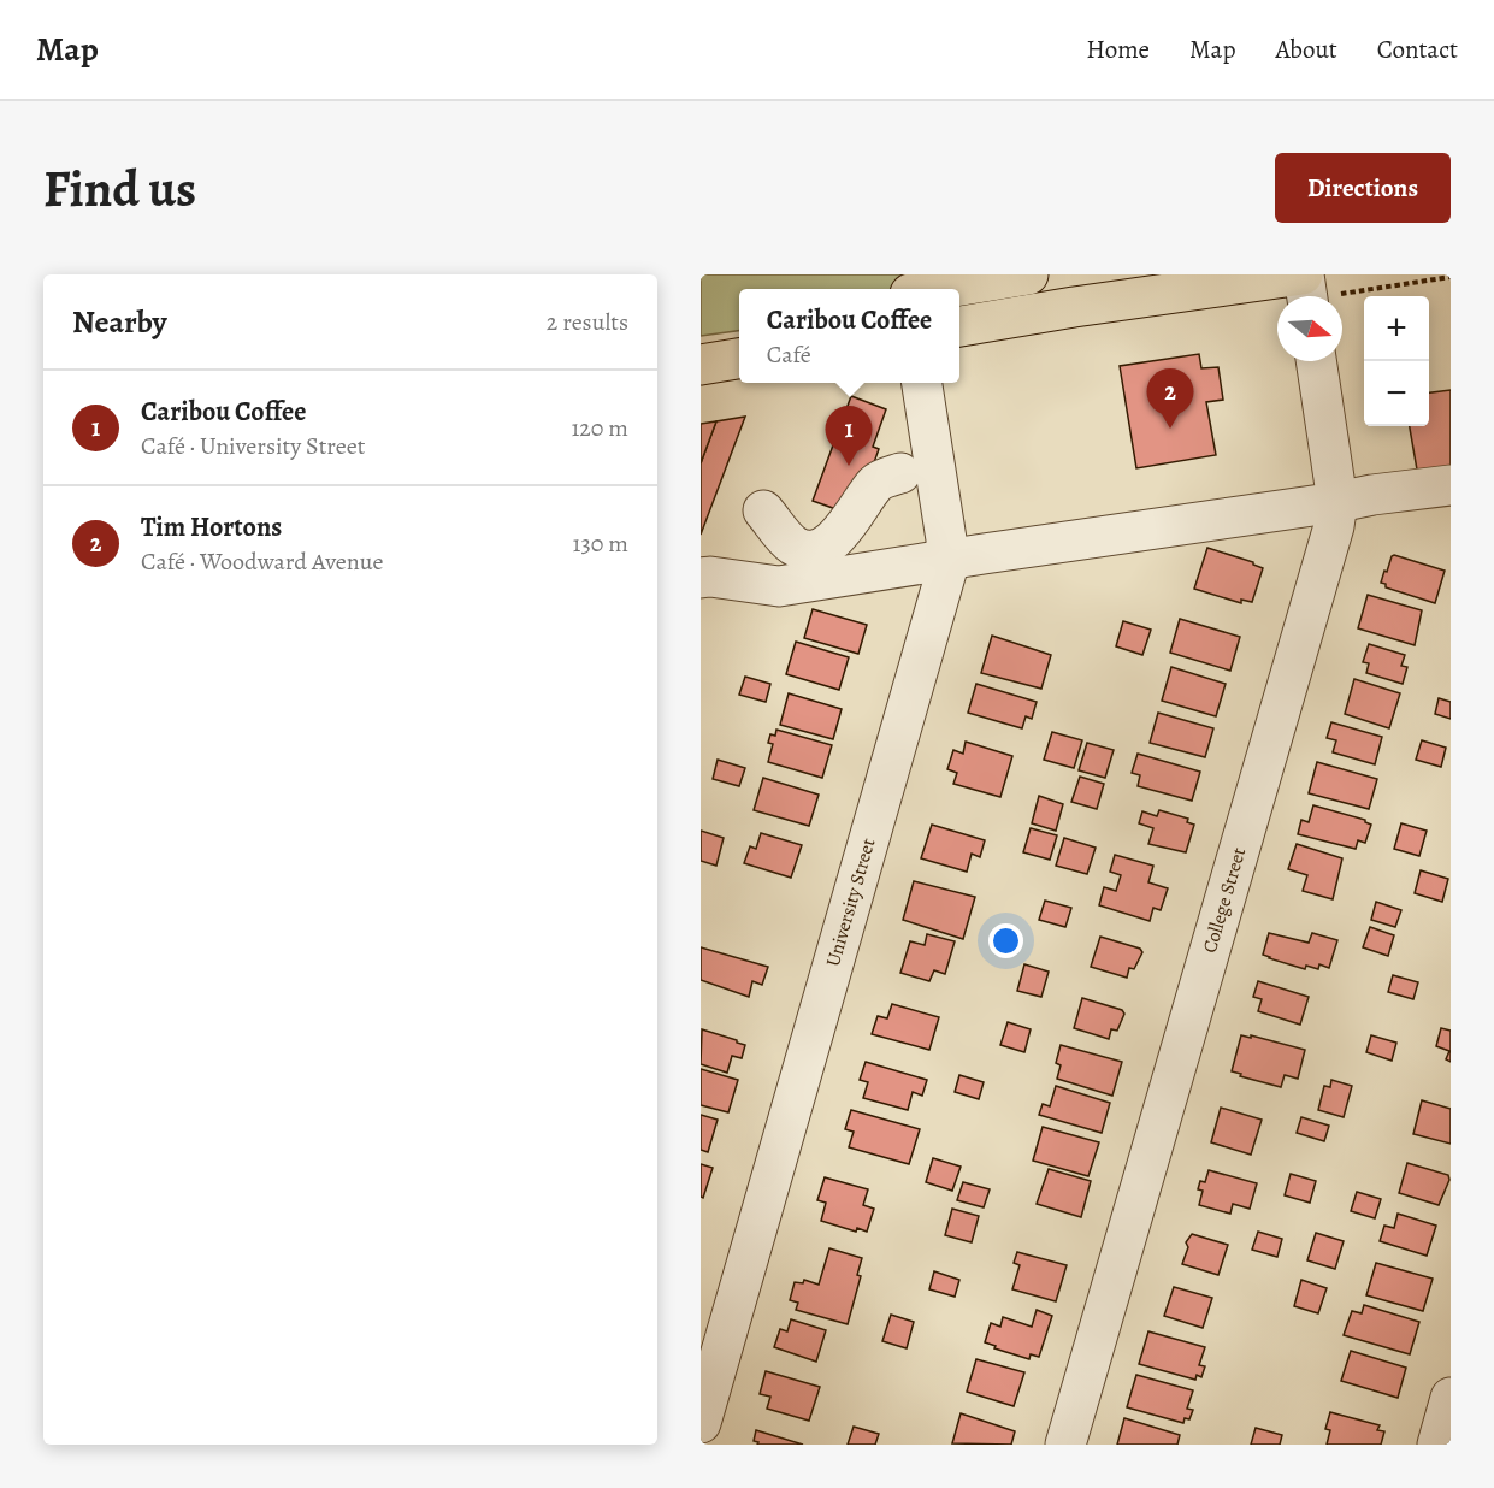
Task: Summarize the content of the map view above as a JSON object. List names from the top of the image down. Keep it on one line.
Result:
{"streets":{"street":["College Street","University Street"]},"north":"right","page":{"header":"Map","nav":["Home","Map","About","Contact"],"buttons":"Directions","title":"Find us","heading":["Nearby","2 results"],"popup":["Caribou Coffee","Café"],"map_buttons":["+","−"],"list":[{"mark":"1","name":"Caribou Coffee","note":"Café · University Street","value":"120 m"},{"mark":"2","name":"Tim Hortons","note":"Café · Woodward Avenue","value":"130 m"}],"pins":["2","1"]}}
